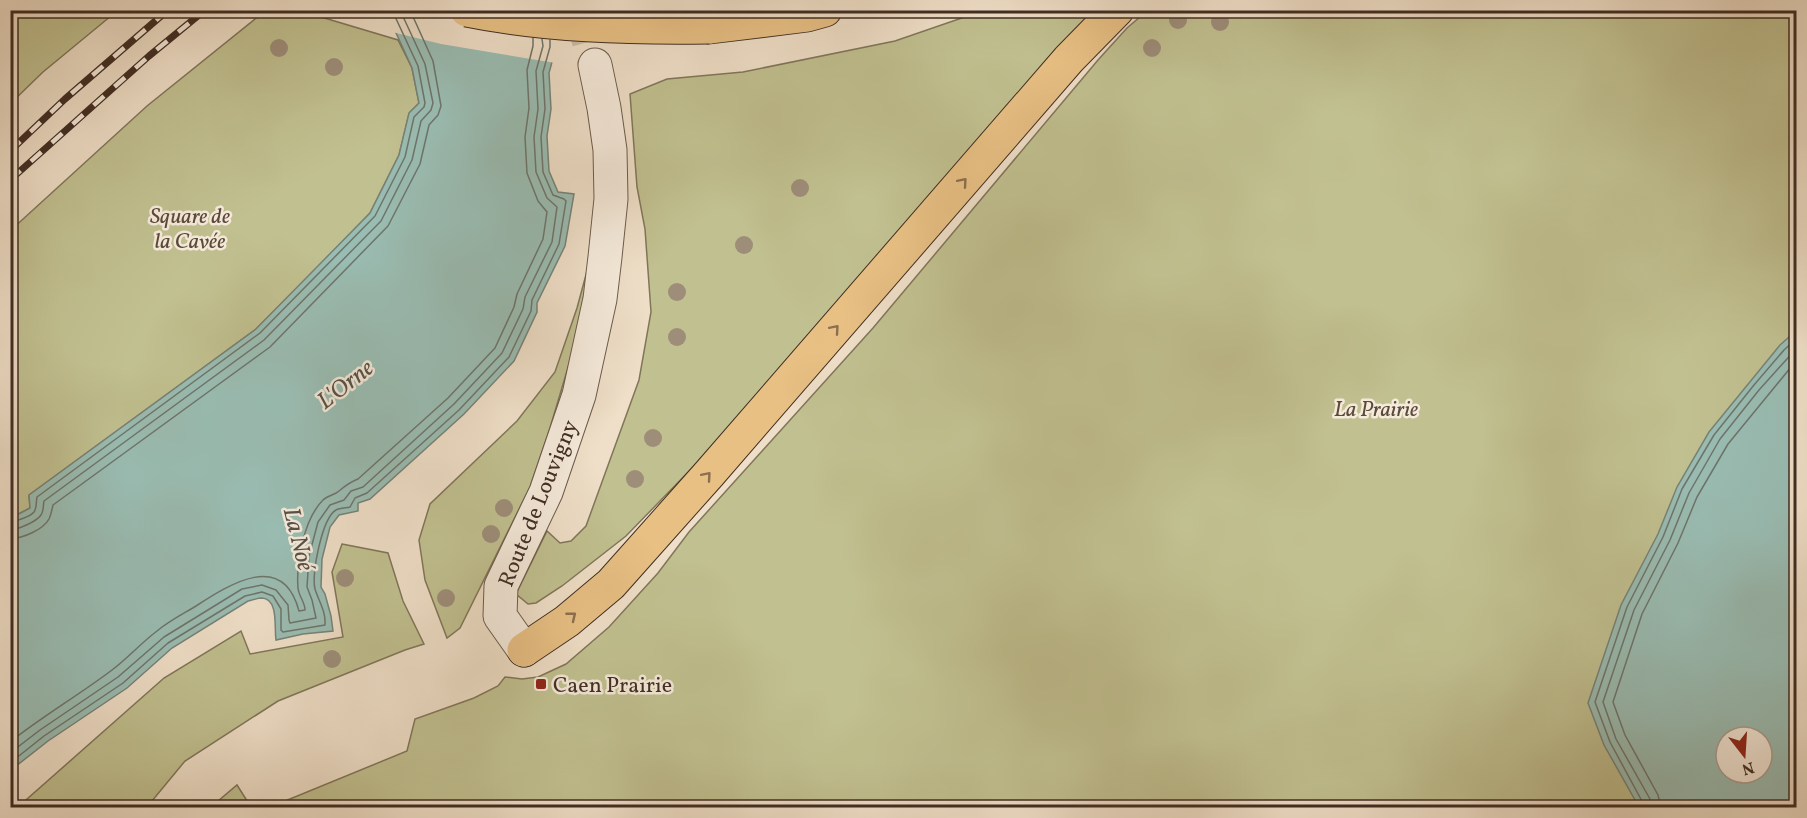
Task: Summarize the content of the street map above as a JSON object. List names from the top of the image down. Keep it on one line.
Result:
{"streets":{"street":["Route de Louvigny"]},"water":["L'Orne","La Noé"],"parks":["Square de la Cavée","La Prairie"],"places":{"transit":["Caen Prairie"]},"north":"bottom"}
